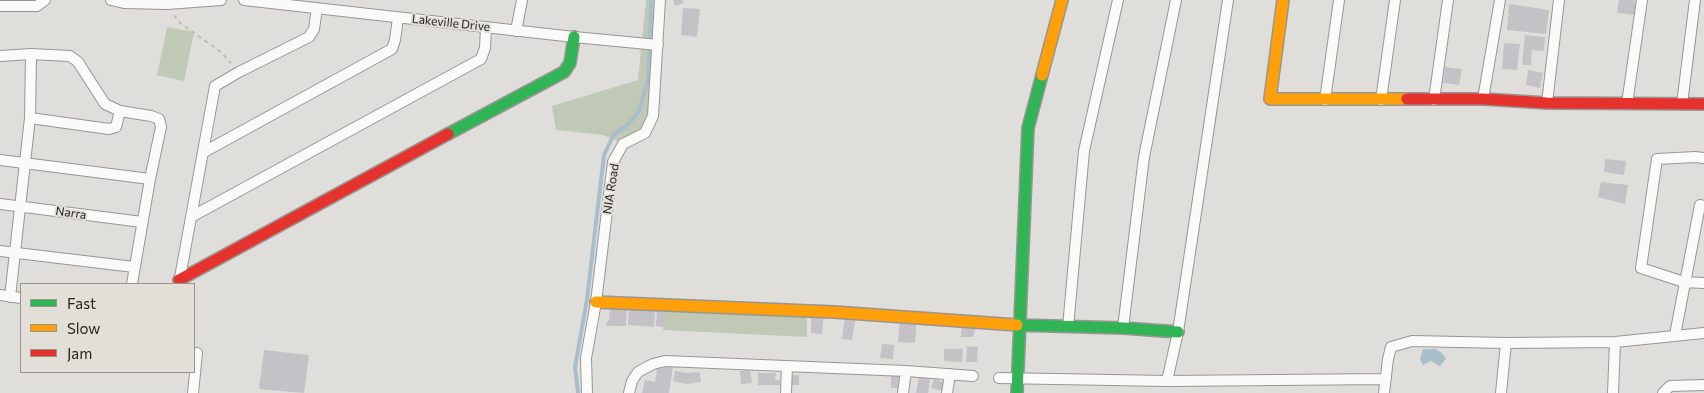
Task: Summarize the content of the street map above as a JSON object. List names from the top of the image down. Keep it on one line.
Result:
{"streets":{"street":["Lakeville Drive","NIA Road","Narra"]},"crossings":[["Lakeville Drive","NIA Road"]],"legend":["Fast","Slow","Jam"]}
